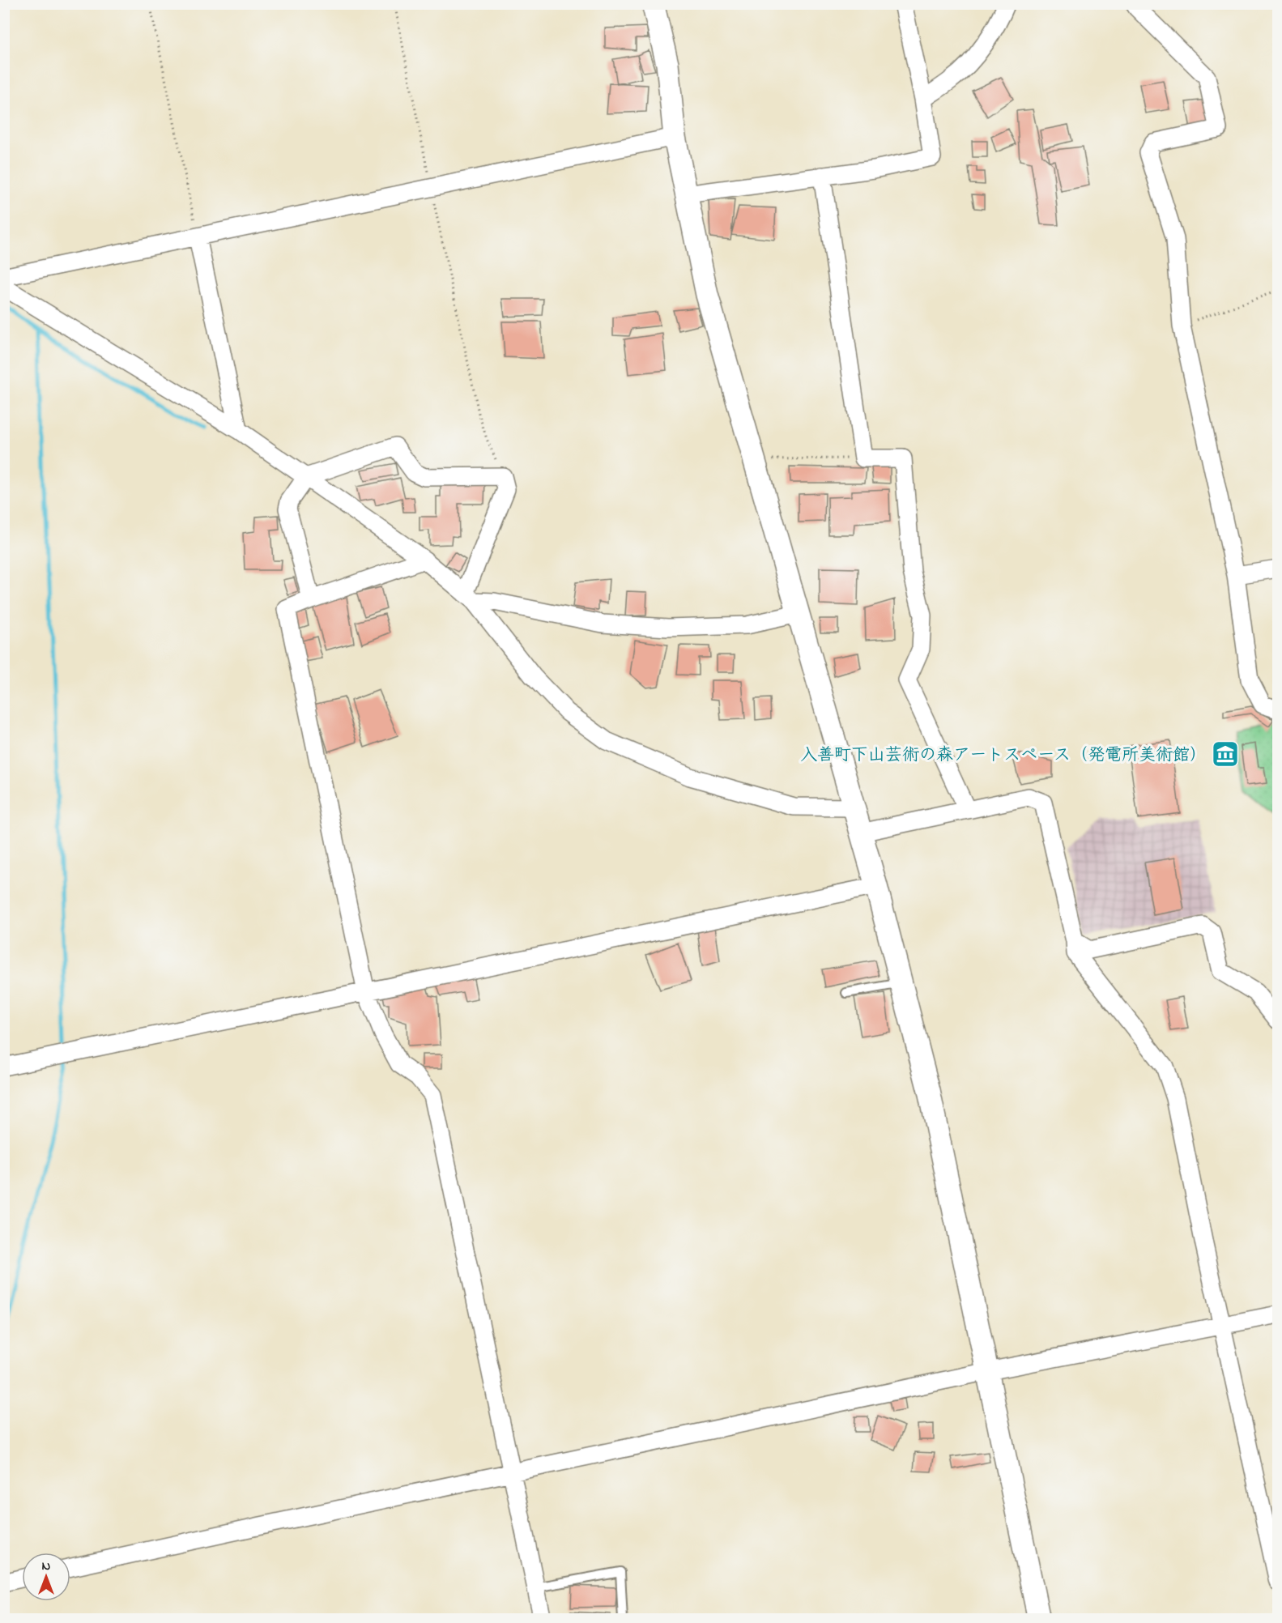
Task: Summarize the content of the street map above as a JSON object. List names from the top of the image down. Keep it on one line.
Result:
{"places":{"museum":["入善町下山芸術の森アートスペース（発電所美術館）"]},"north":"top"}
